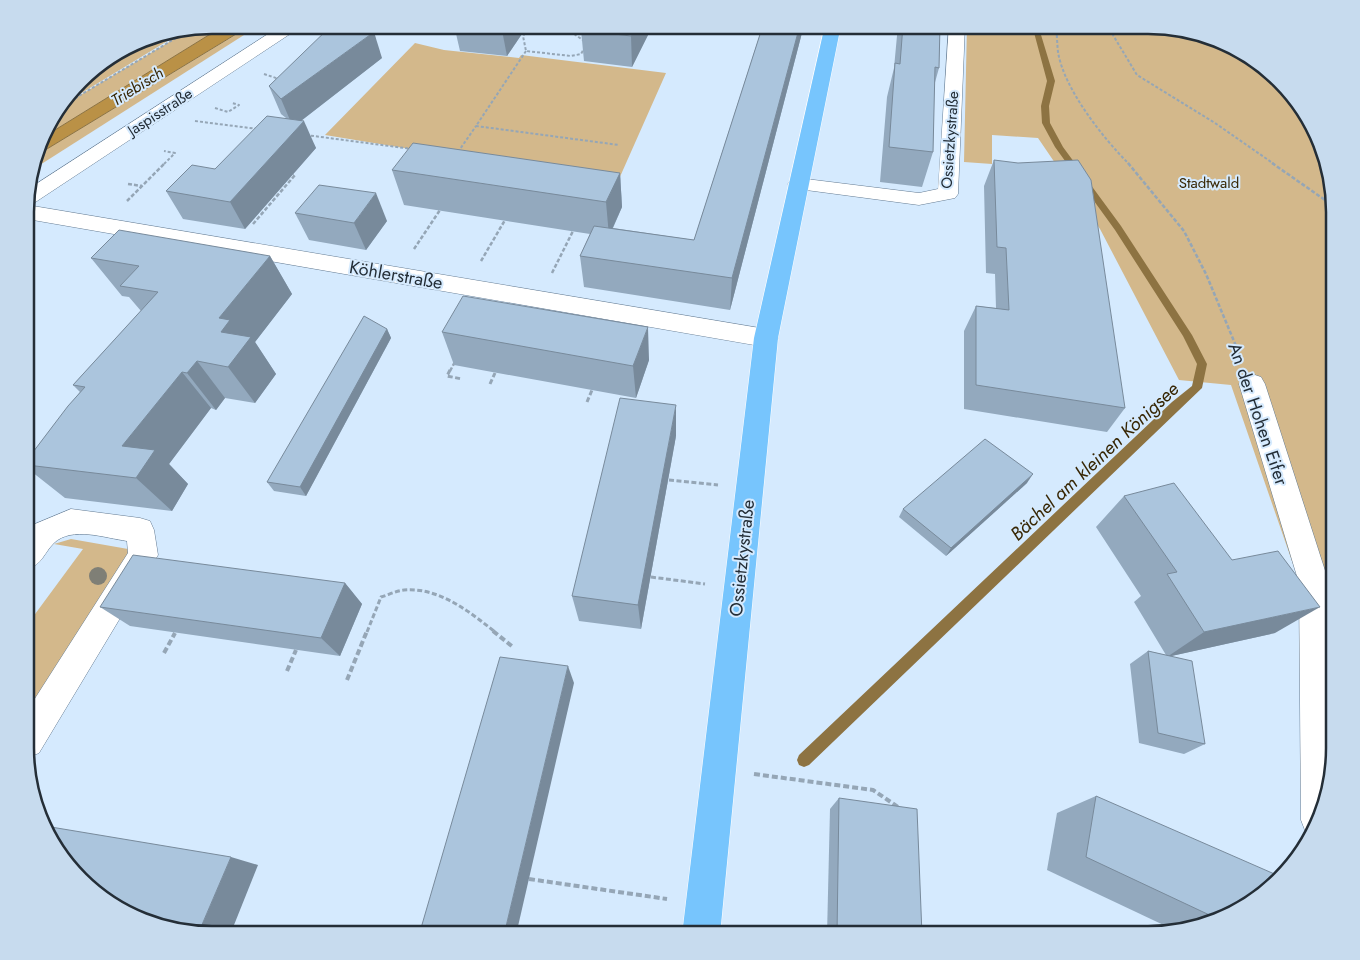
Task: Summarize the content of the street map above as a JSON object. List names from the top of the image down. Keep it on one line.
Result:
{"streets":{"main road":["Ossietzkystraße"],"street":["Jaspisstraße","Köhlerstraße","An der Hohen Eifer"]},"crossings":[["Ossietzkystraße","Köhlerstraße"]],"water":["Triebisch","Bächel am kleinen Königsee"],"parks":["Stadtwald"]}
